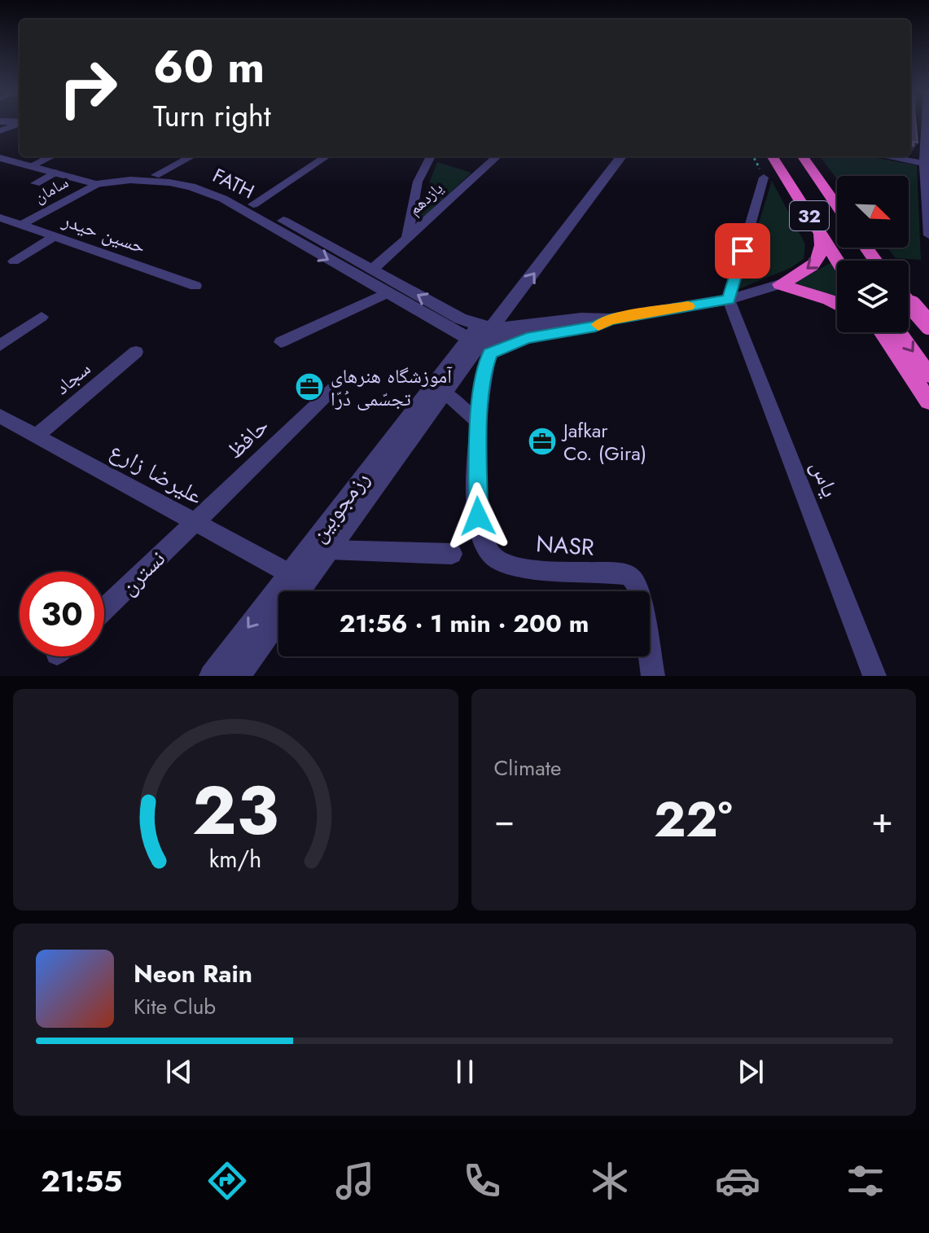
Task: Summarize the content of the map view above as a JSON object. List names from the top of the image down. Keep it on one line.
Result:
{"streets":{"highway":["32"],"street":["FATH","سامان","یازدهم","حسین حیدر","سجاد","حافظ","علیرضا زارع","یاس","رزمجوبین","NASR","نسترن"]},"crossings":[["FATH","سامان"],["FATH","یازدهم"],["FATH","رزمجوبین"],["FATH","NASR"],["سامان","حسین حیدر"],["سجاد","علیرضا زارع"],["حافظ","علیرضا زارع"],["حافظ","نسترن"],["علیرضا زارع","رزمجوبین"],["علیرضا زارع","نسترن"],["رزمجوبین","NASR"]],"places":{"office":["آموزشگاه هنرهای تجسّمی دُرّا","Jafkar Co. (Gira)"]},"north":"bottom right","page":{"turn":["60 m","Turn right"],"limit":"30","trip":"21:56 · 1 min · 200 m","tile":"Climate","heat":["−","22°","+"],"song":["Neon Rain","Kite Club"],"tabs":"21:55","gauge":["23","km/h"]}}
